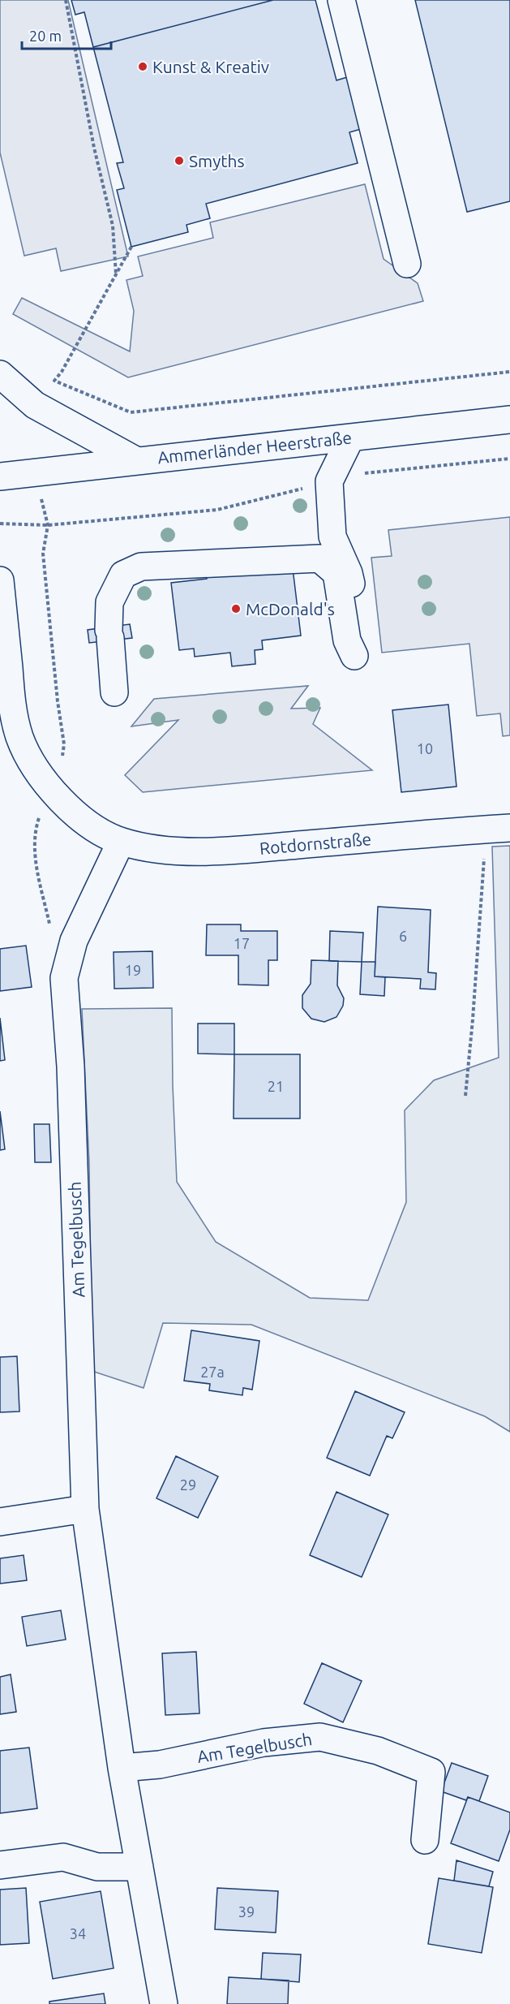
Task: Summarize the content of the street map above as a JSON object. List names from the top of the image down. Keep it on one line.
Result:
{"streets":{"street":["Ammerländer Heerstraße","Rotdornstraße","Am Tegelbusch"]},"crossings":[["Rotdornstraße","Am Tegelbusch"]],"places":["Kunst & Kreativ","Smyths","McDonald's"],"house_numbers":["10","6","17","19","21","27a","29","39","34"],"scale_bar":"20 m"}
